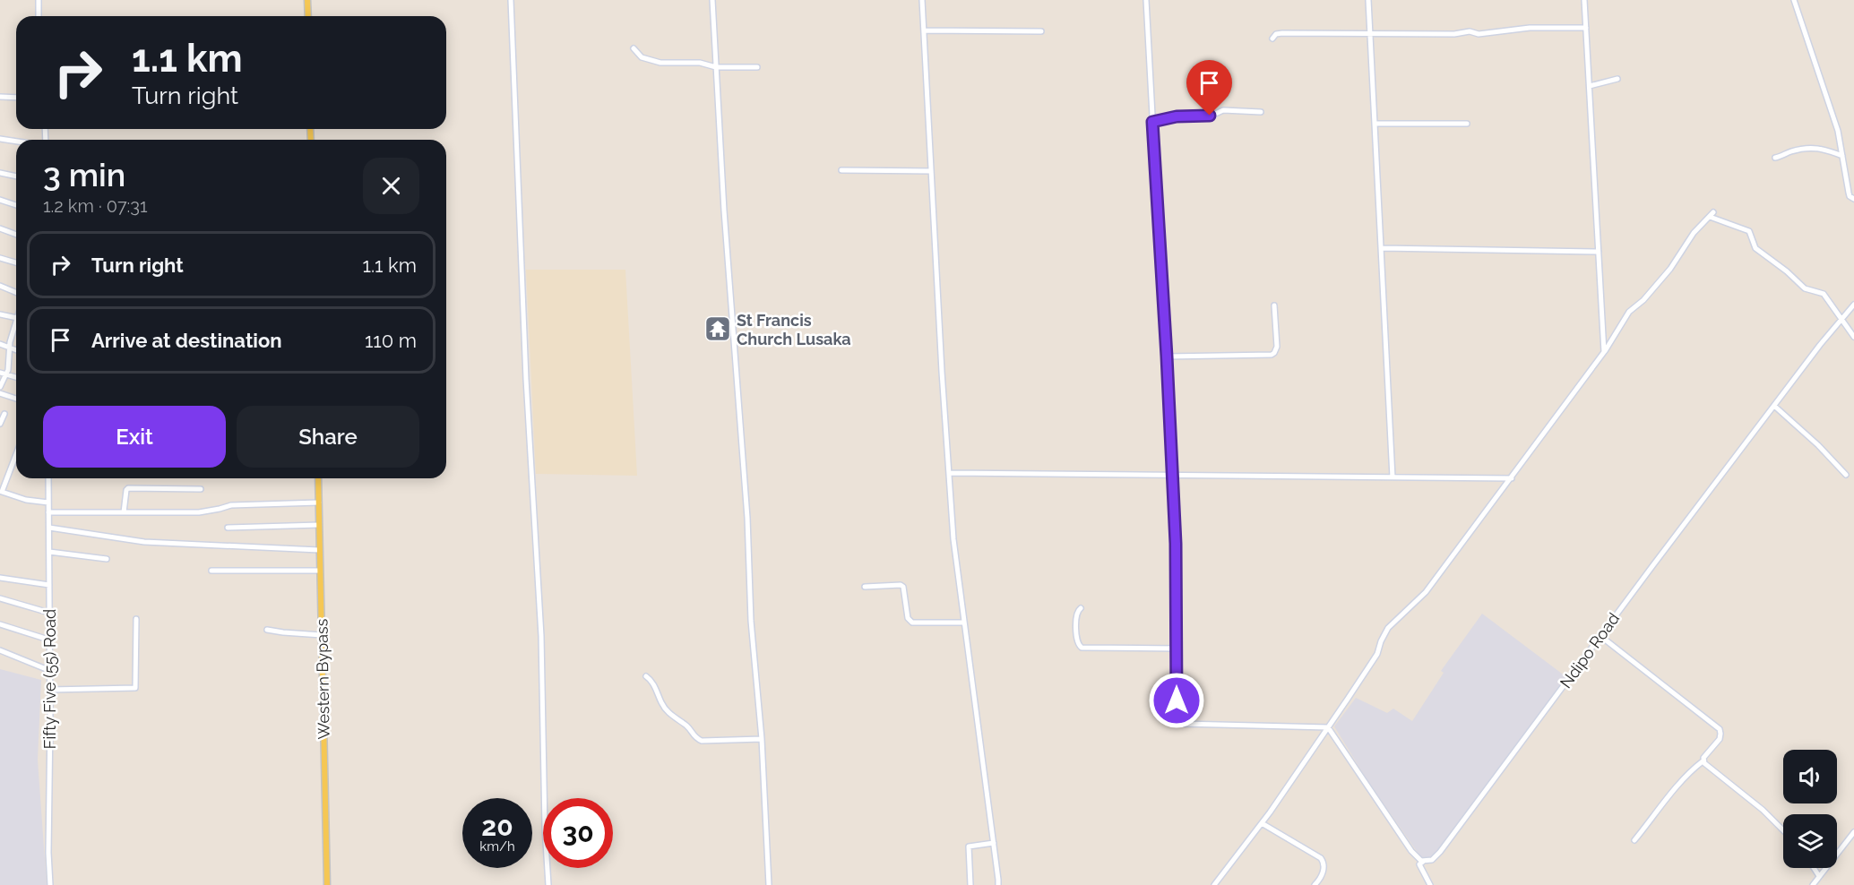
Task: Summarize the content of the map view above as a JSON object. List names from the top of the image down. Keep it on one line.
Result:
{"streets":{"main road":["Western Bypass"],"street":["Ndipo Road","Fifty Five (55) Road"]},"places":{"temple":["St Francis Church Lusaka"]},"page":{"turn":["1.1 km","Turn right"],"heading":["3 min","1.2 km · 07:31"],"list":[{"name":"Turn right","value":"1.1 km"},{"name":"Arrive at destination","value":"110 m"}],"buttons":["Exit","Share"],"speed":"20 km/h","limit":"30"}}
